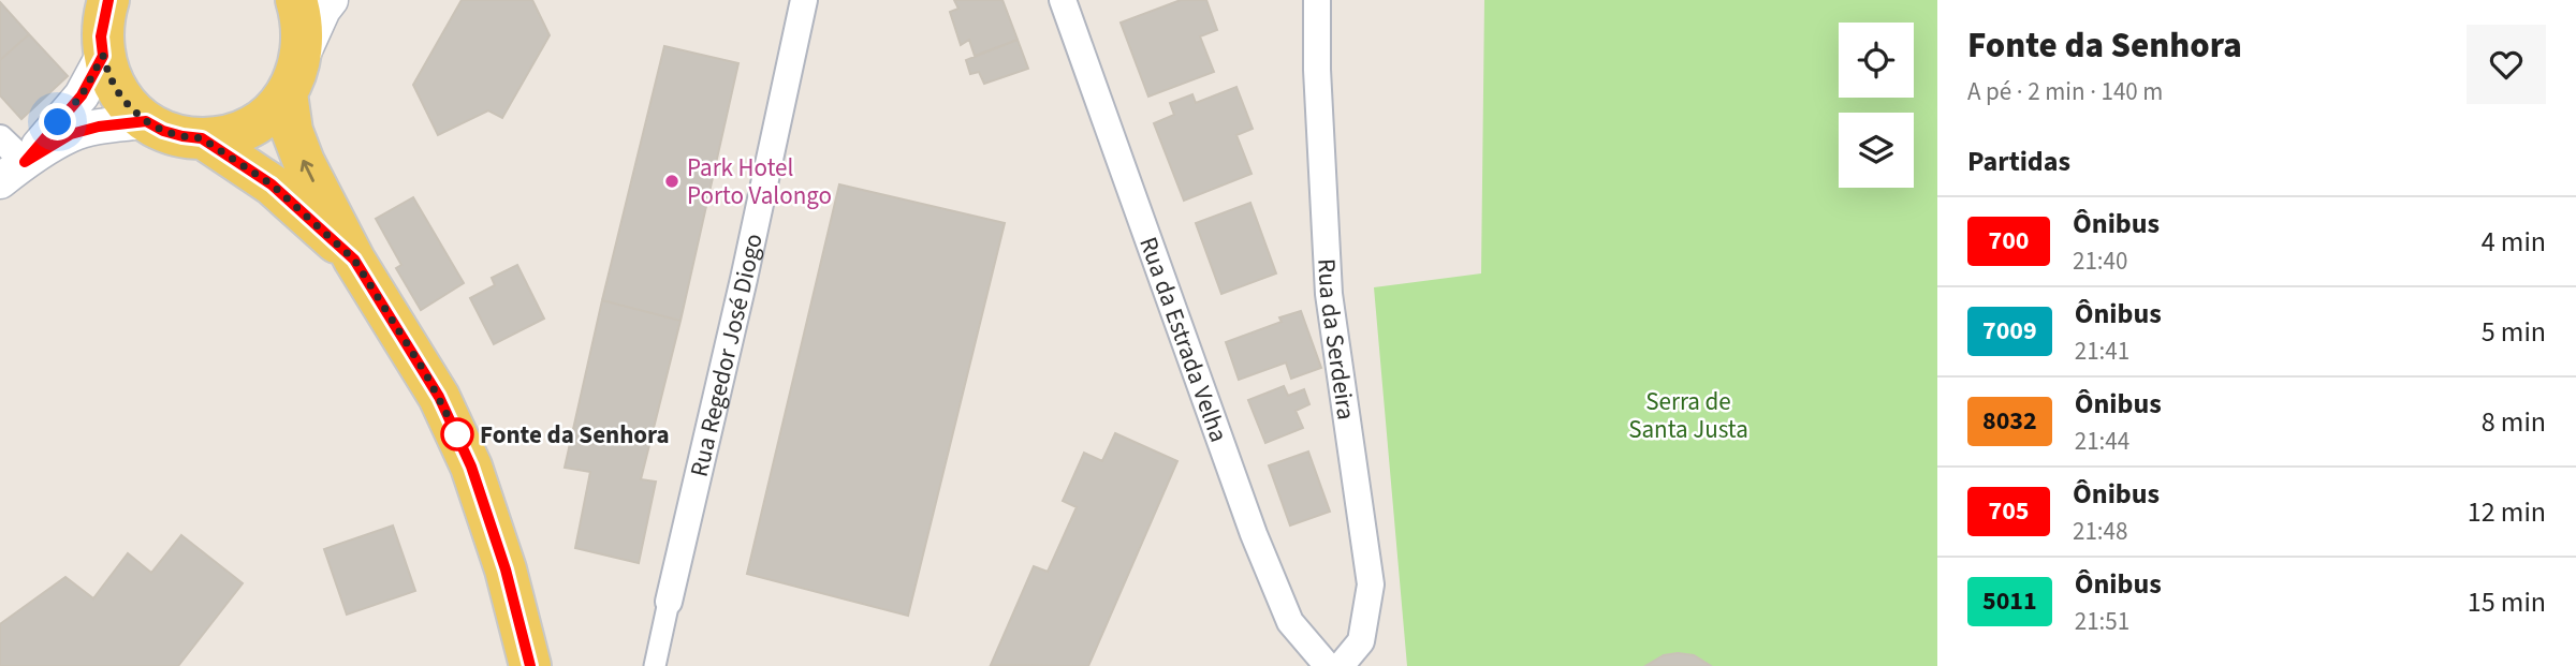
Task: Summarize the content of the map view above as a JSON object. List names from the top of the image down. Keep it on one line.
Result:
{"streets":{"street":["Rua da Serdeira","Rua da Estrada Velha","Rua Regedor José Diogo"]},"parks":["Serra de Santa Justa"],"places":["Park Hotel Porto Valongo","Fonte da Senhora"],"lines":["bus line 700"],"page":{"heading":[["Fonte da Senhora","A pé · 2 min · 140 m"],"Partidas"],"list":[{"mark":"700","name":"Ônibus","note":"21:40","value":"4 min"},{"mark":"7009","name":"Ônibus","note":"21:41","value":"5 min"},{"mark":"8032","name":"Ônibus","note":"21:44","value":"8 min"},{"mark":"705","name":"Ônibus","note":"21:48","value":"12 min"},{"mark":"5011","name":"Ônibus","note":"21:51","value":"15 min"}]}}
